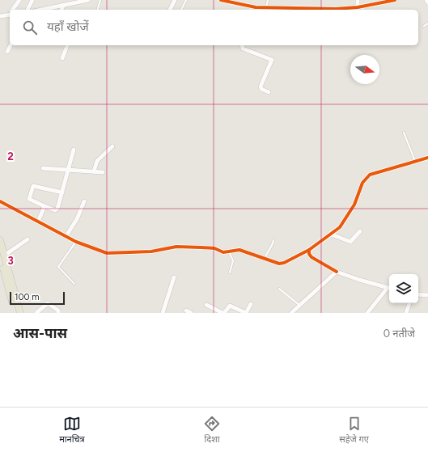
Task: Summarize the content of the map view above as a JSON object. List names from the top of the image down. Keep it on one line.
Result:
{"scale_bar":"100 m","north":"right","page":{"search":"यहाँ खोजें","scale":"100 m","heading":["आस-पास","0 नतीजे"],"nav":["मानचित्र","दिशा","सहेजे गए"]},"grid":{"rows":["2","3"]}}
